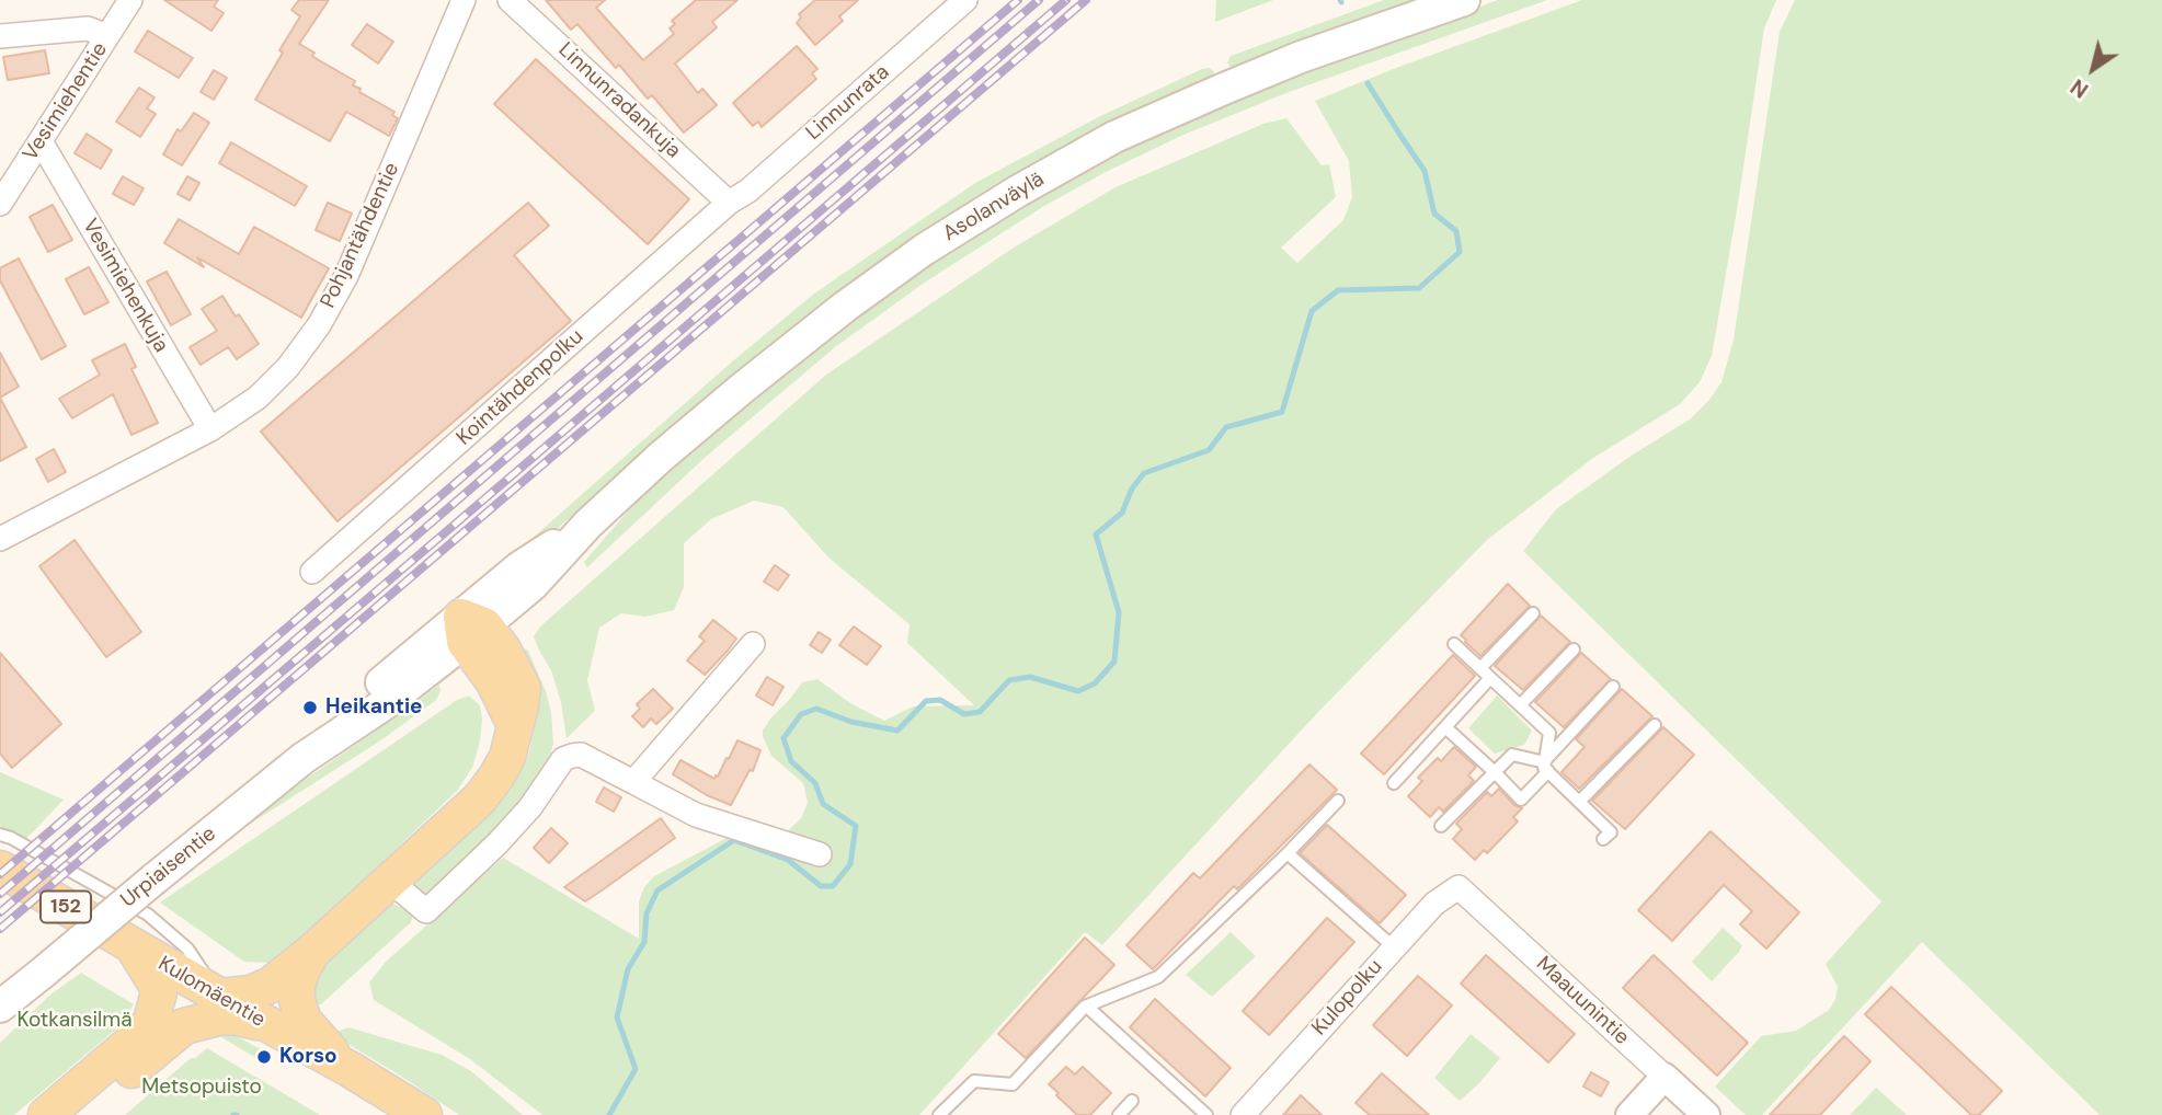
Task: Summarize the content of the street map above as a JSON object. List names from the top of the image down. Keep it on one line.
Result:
{"streets":{"main road":["Asolanväylä","Urpiaisentie","152","Kulomäentie"],"street":["Linnunradankuja","Vesimiehentie","Linnunrata","Pohjantähdentie","Vesimiehenkuja","Kointähdenpolku","Kulopolku","Maauunintie"]},"crossings":[["Linnunradankuja","Linnunrata"],["Linnunradankuja","Kointähdenpolku"],["Vesimiehentie","Vesimiehenkuja"],["Linnunrata","Kointähdenpolku"],["Asolanväylä","Urpiaisentie"],["Pohjantähdentie","Vesimiehenkuja"],["Kulopolku","Maauunintie"]],"parks":["Kotkansilmä","Metsopuisto"],"places":["Heikantie","Korso"],"north":"bottom left"}
